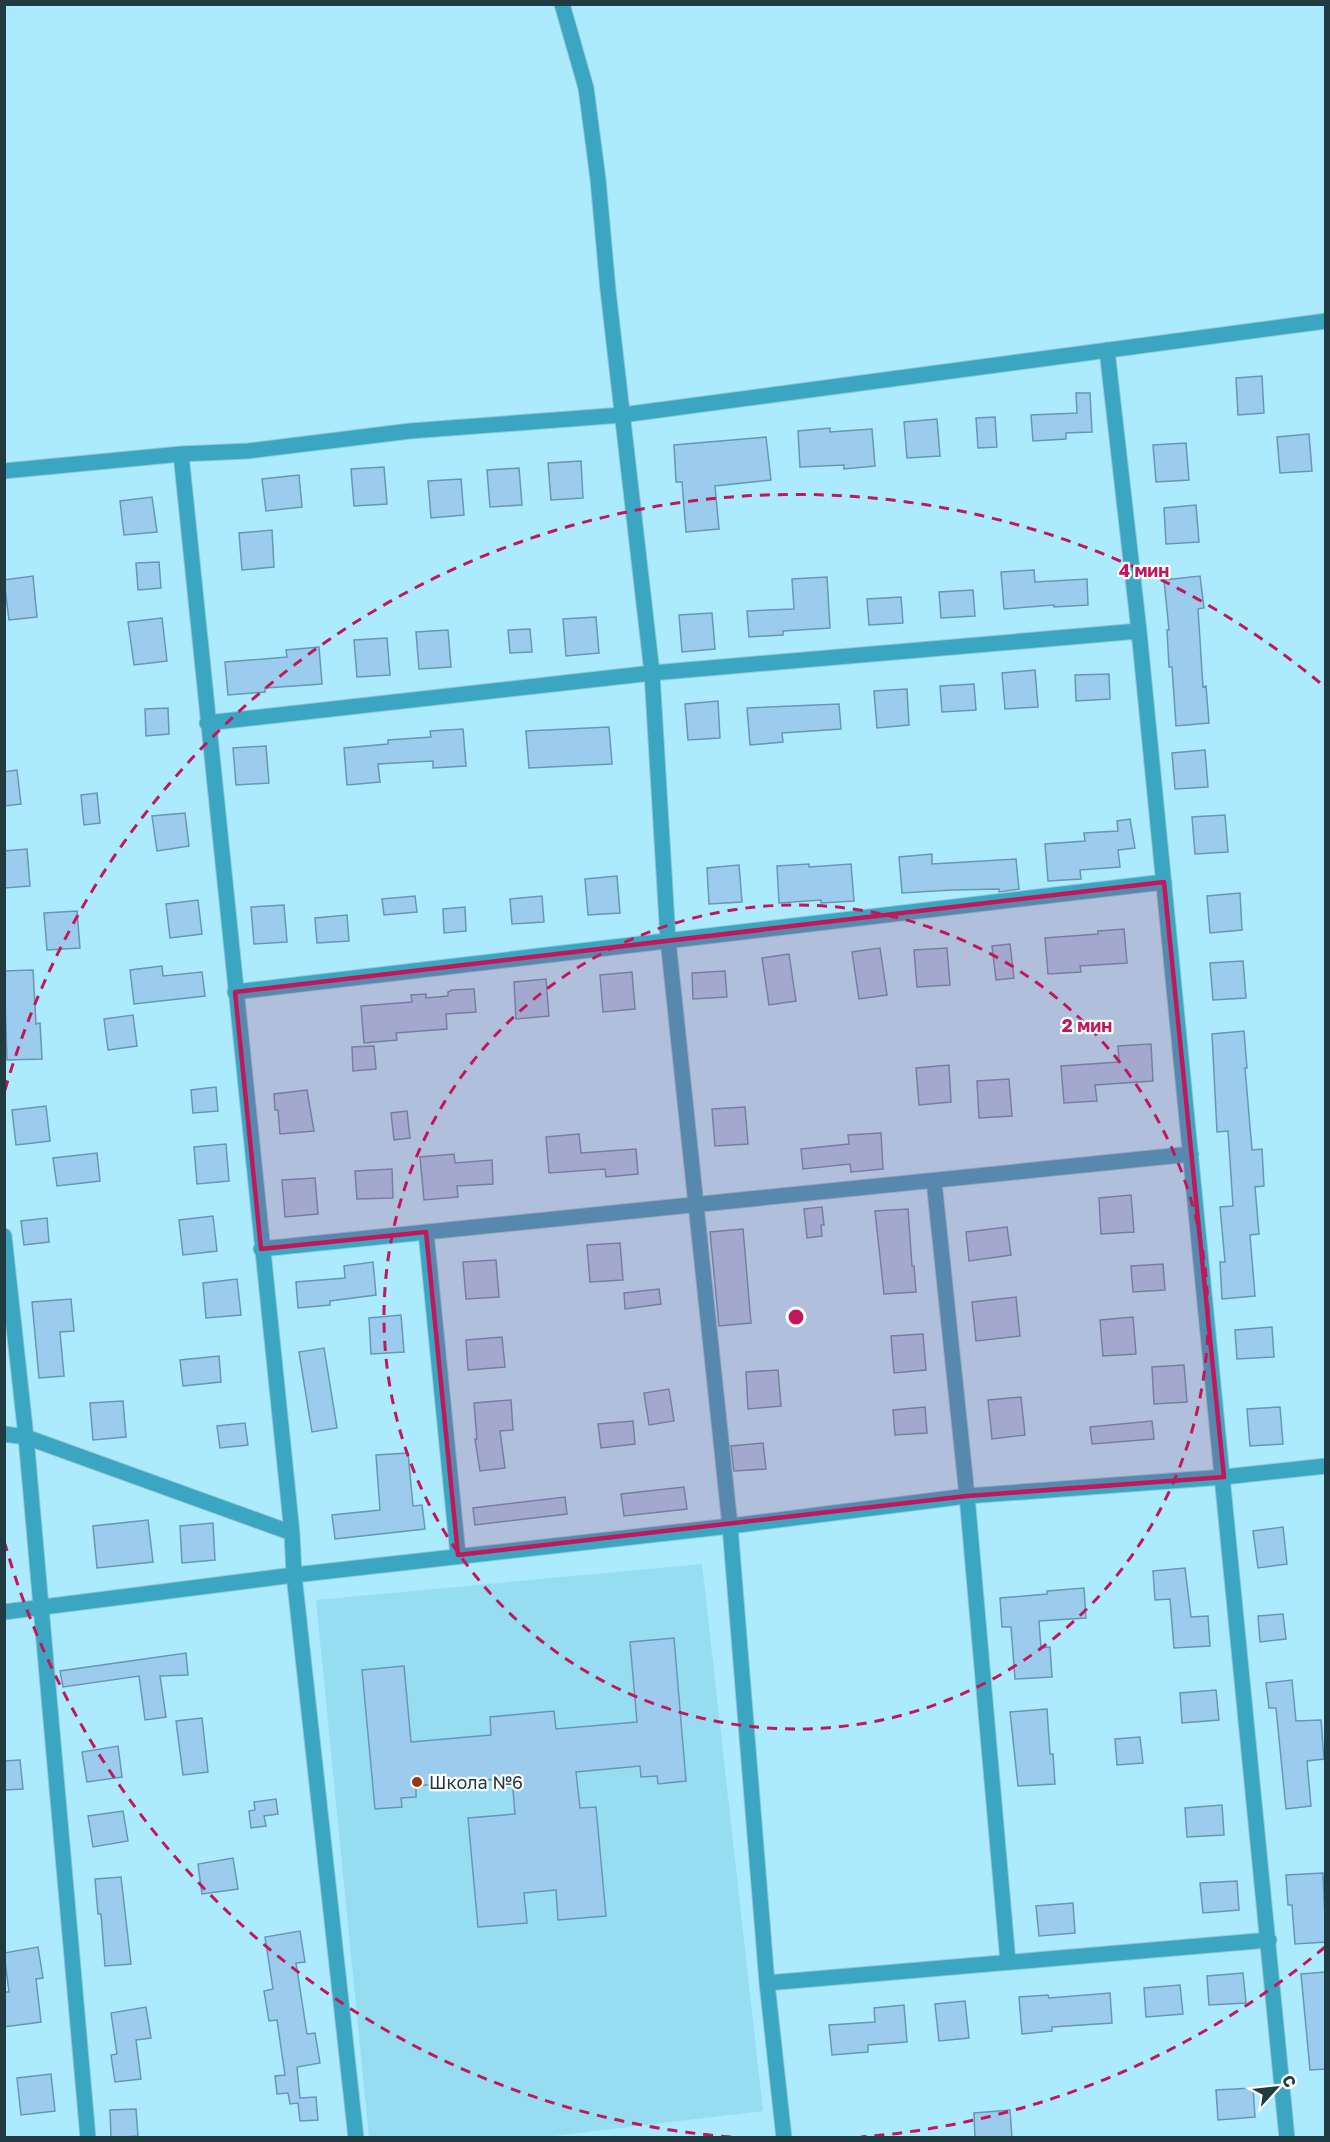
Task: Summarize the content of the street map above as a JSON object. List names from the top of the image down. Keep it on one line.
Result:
{"places":["Школа №6"],"north":"top right","rings":["4 мин","2 мин"]}
